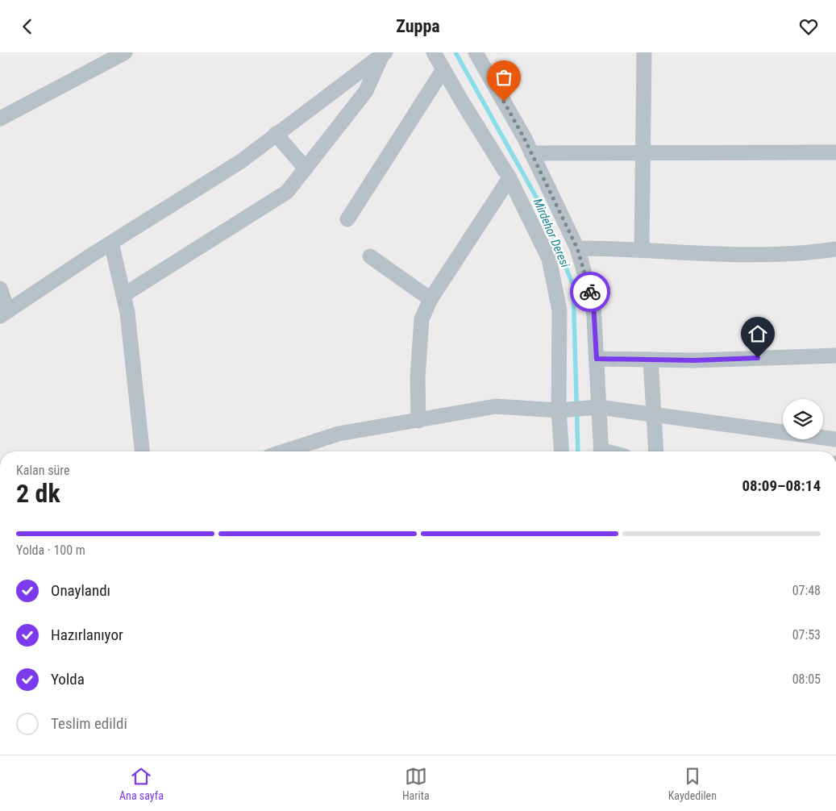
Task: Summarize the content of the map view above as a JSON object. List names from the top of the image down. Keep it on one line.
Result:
{"water":["Mirdehor Deresi"],"page":{"header":"Zuppa","heading":["2 dk","Kalan süre","08:09–08:14"],"bar":"Yolda · 100 m","list":[["Onaylandı","07:48"],["Hazırlanıyor","07:53"],["Yolda","08:05"],"Teslim edildi"],"tabs":["Ana sayfa","Harita","Kaydedilen"]}}
